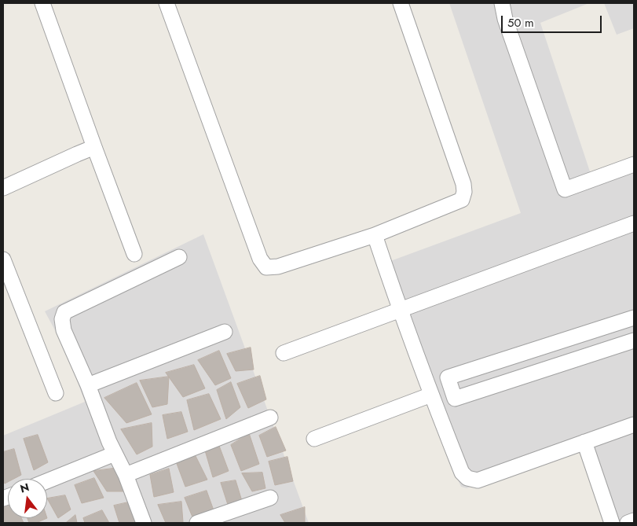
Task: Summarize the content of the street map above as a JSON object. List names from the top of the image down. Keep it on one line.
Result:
{"scale_bar":"50 m","north":"top"}
